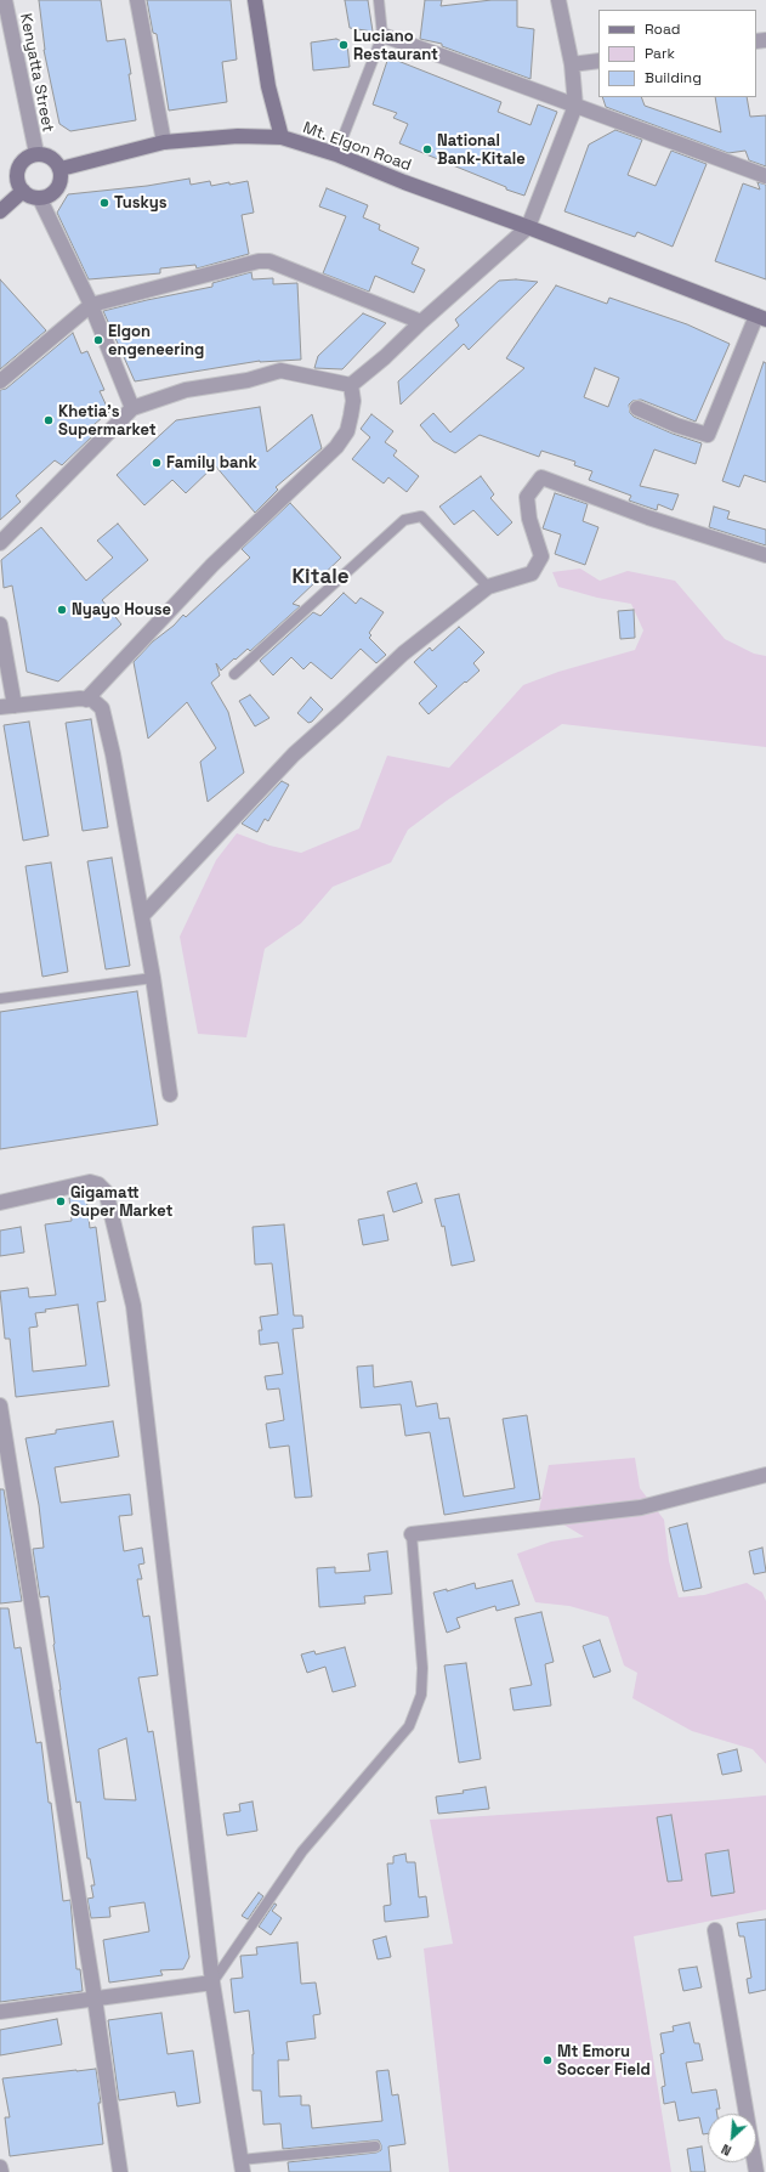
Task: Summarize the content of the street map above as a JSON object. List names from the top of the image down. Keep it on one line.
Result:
{"streets":{"street":["Kenyatta Street","Mt. Elgon Road"]},"crossings":[["Kenyatta Street","Mt. Elgon Road"]],"districts":["Kitale"],"places":["Luciano Restaurant","National Bank-Kitale","Tuskys","Elgon engeneering","Khetia's Supermarket","Family bank","Nyayo House","Gigamatt Super Market","Mt Emoru Soccer Field"],"legend":["Road","Park","Building"],"north":"bottom left"}
